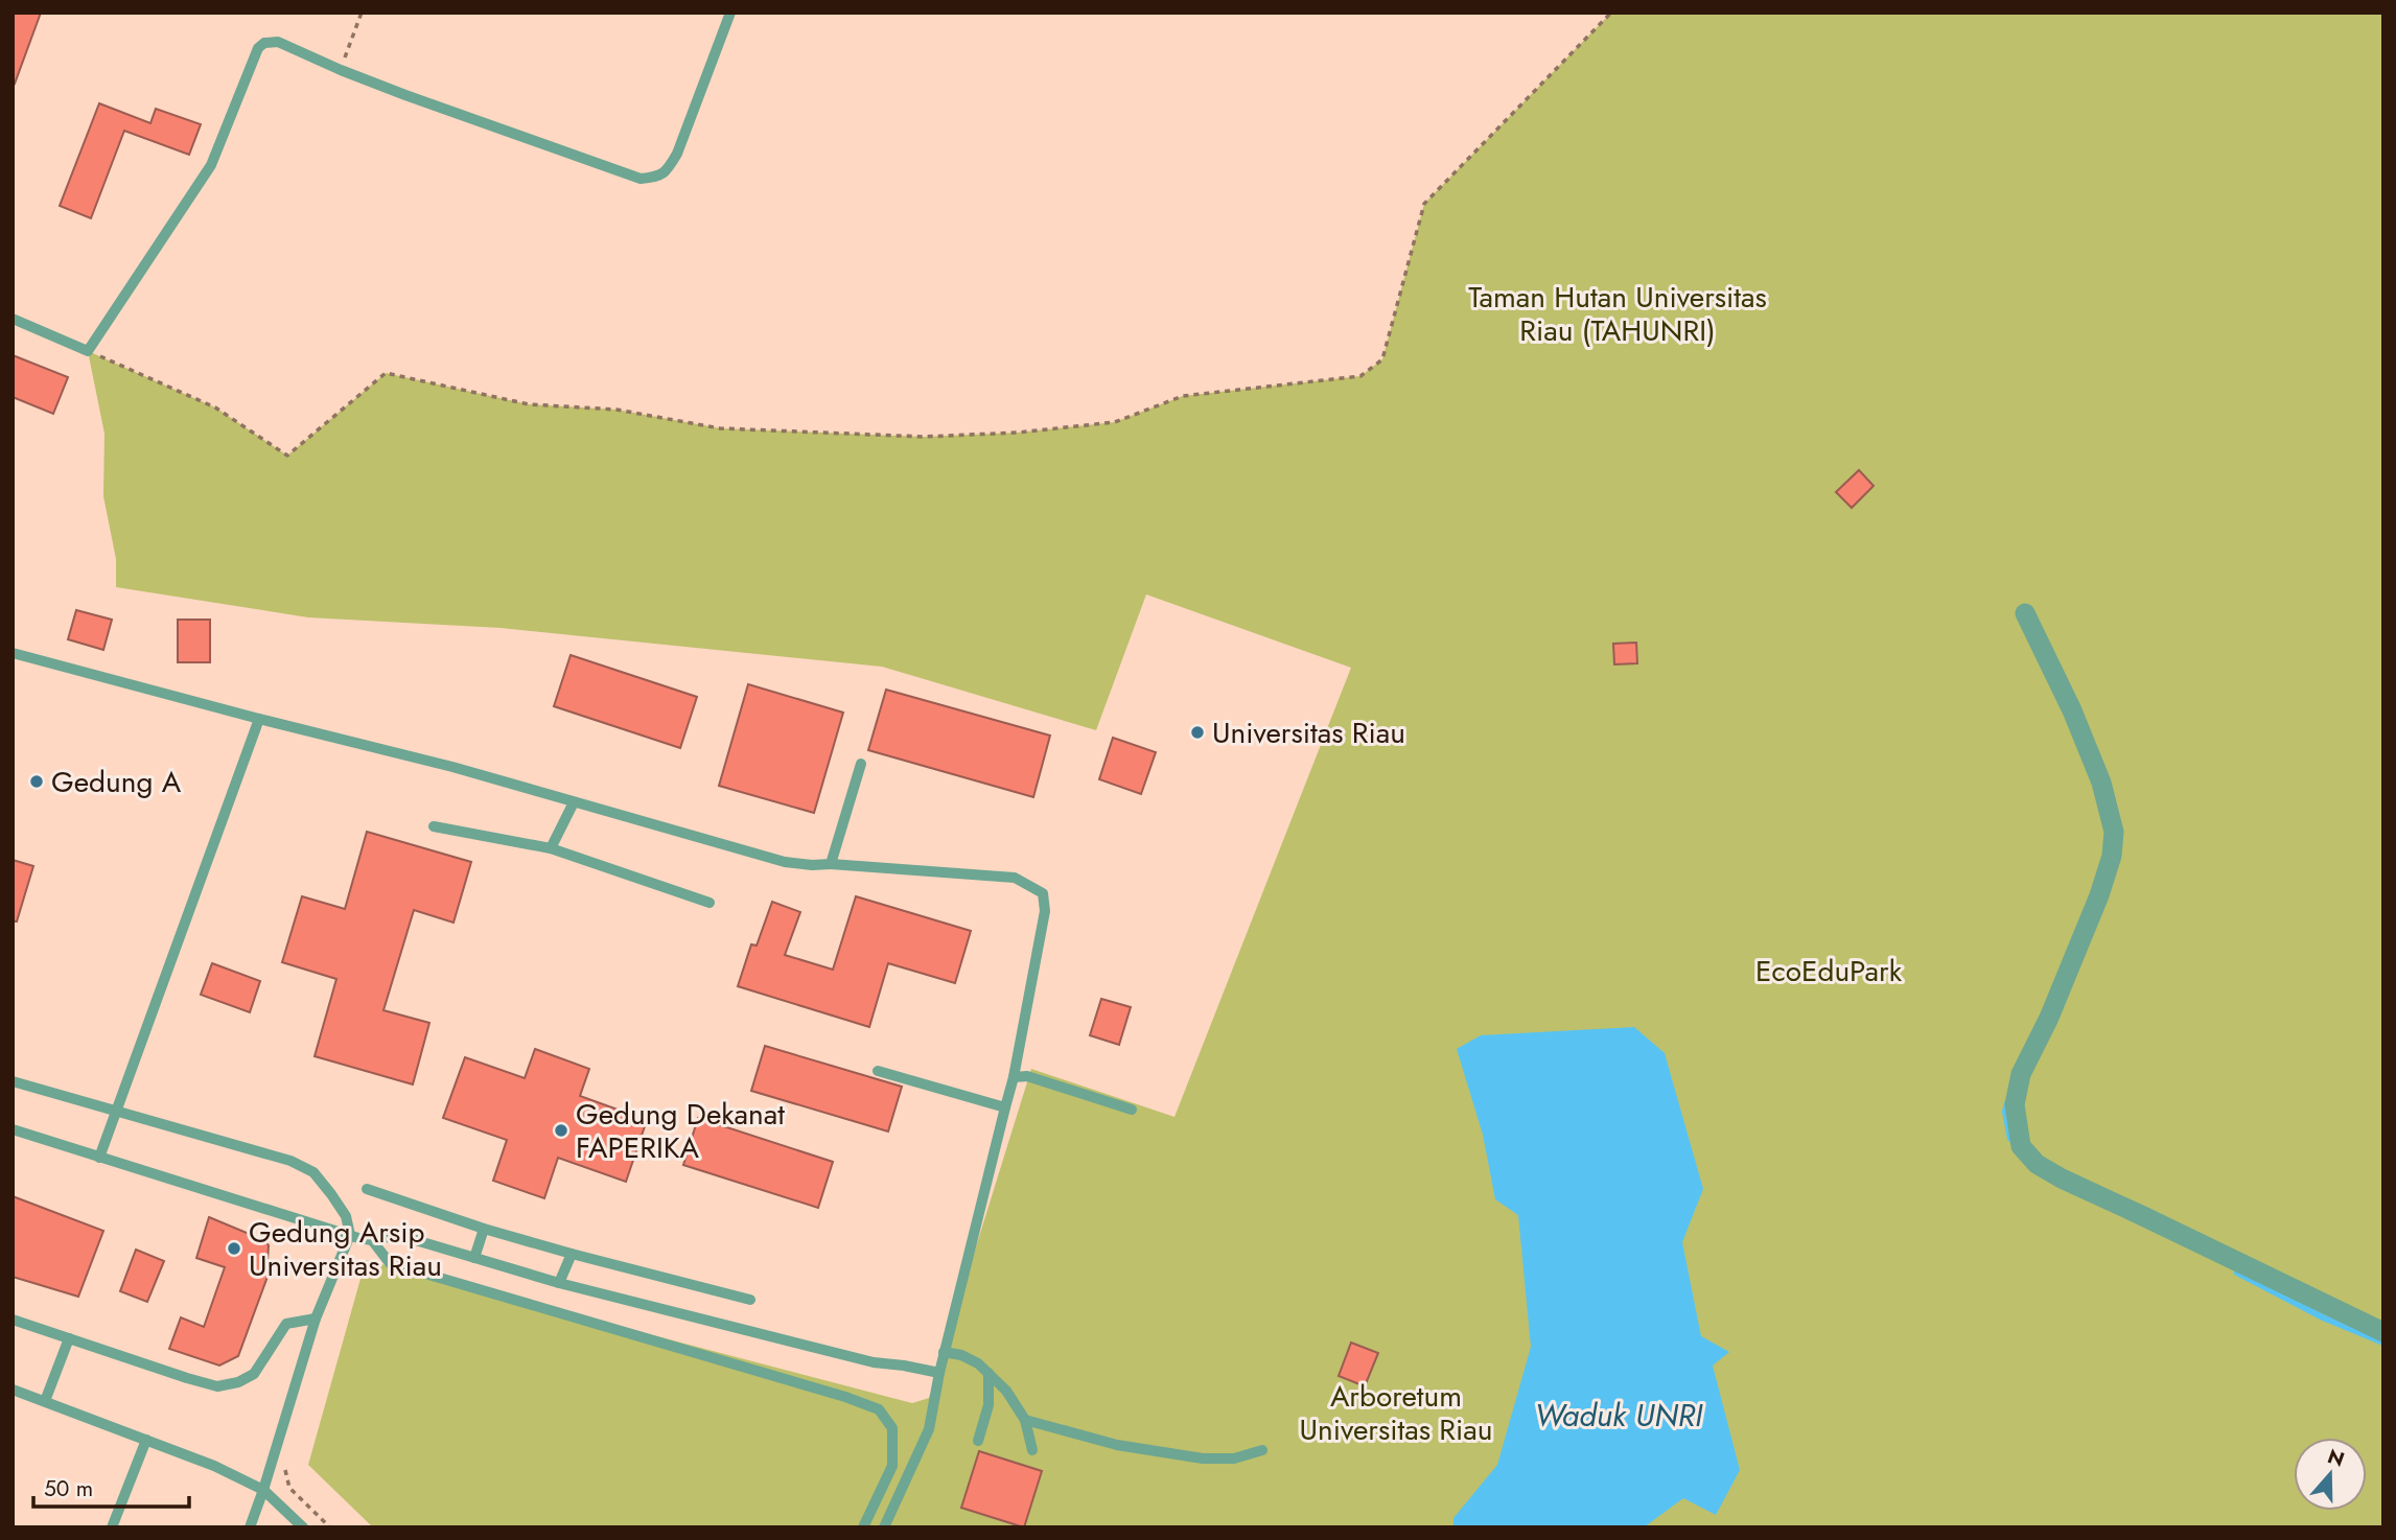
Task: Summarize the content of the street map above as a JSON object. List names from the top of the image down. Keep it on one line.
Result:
{"water":["Waduk UNRI"],"parks":["Taman Hutan Universitas Riau (TAHUNRI)","EcoEduPark","Arboretum Universitas Riau"],"places":["Universitas Riau","Gedung A","Gedung Dekanat FAPERIKA","Gedung Arsip Universitas Riau"],"scale_bar":"50 m","north":"top"}
